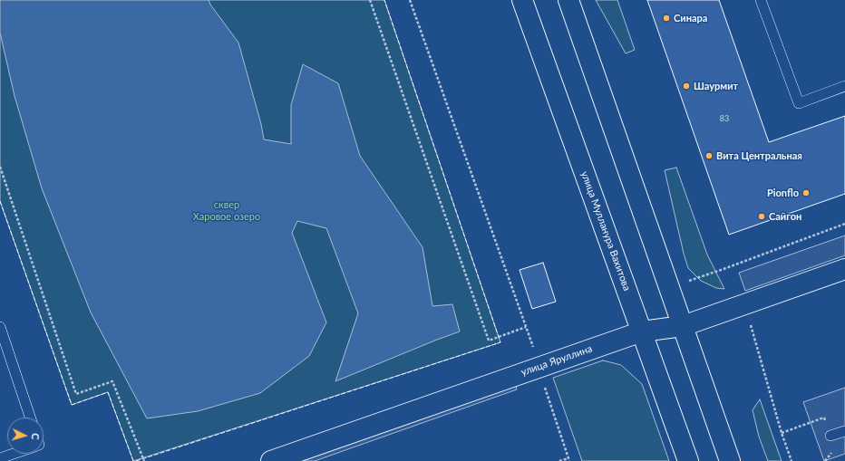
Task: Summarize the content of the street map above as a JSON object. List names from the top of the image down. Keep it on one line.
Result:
{"streets":{"main road":["улица Мулланура Вахитова","улица Яруллина"]},"crossings":[["улица Мулланура Вахитова","улица Яруллина"]],"parks":["сквер Харовое озеро"],"places":["Синара","Шаурмит","Вита Центральная","Pionflo","Сайгон"],"house_numbers":["83"],"north":"right"}
